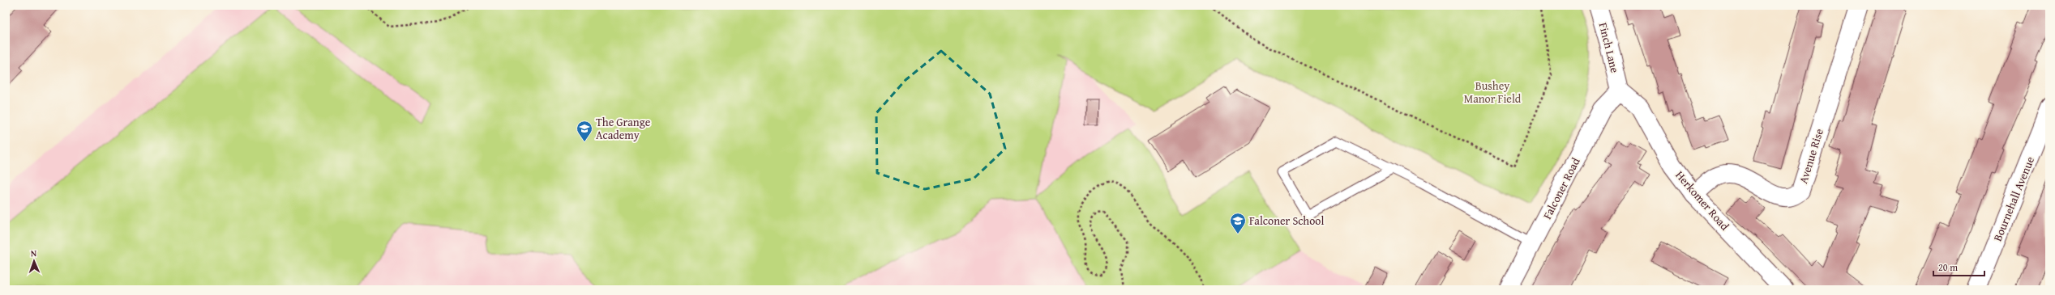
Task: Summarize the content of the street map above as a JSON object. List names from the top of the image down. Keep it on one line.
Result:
{"streets":{"street":["Finch Lane","Avenue Rise","Falconer Road","Bournehall Avenue","Herkomer Road"]},"crossings":[["Finch Lane","Falconer Road"],["Finch Lane","Herkomer Road"],["Avenue Rise","Herkomer Road"],["Falconer Road","Herkomer Road"]],"parks":["Bushey Manor Field"],"places":{"school or university":["The Grange Academy","Falconer School"]},"scale_bar":"20 m","north":"top"}
